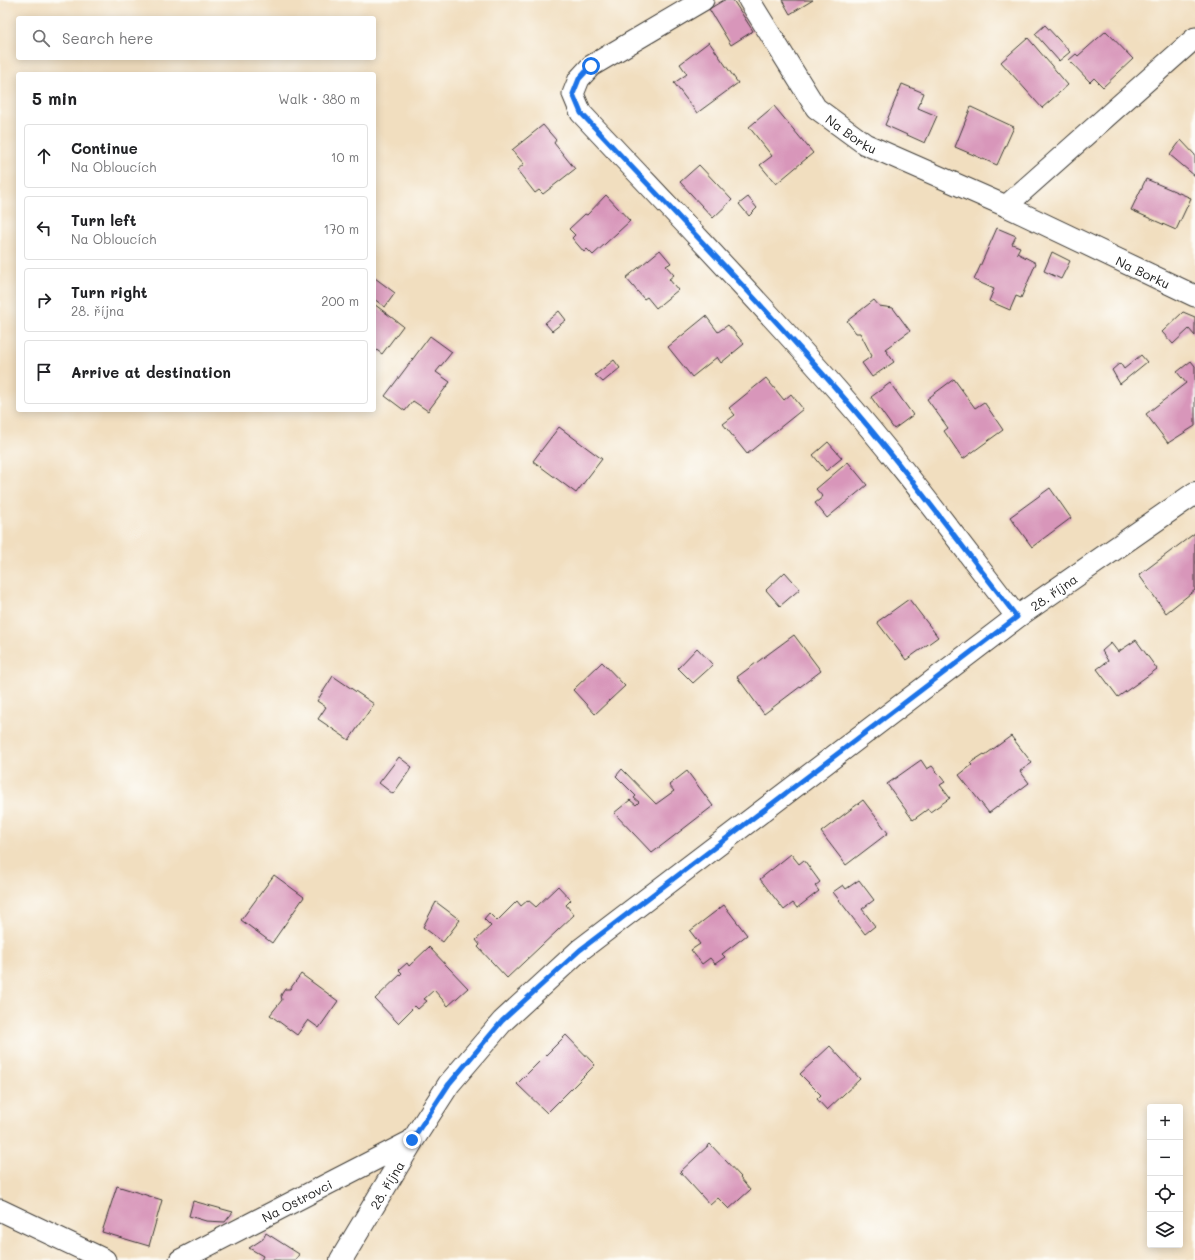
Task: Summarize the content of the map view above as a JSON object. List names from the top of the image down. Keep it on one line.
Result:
{"streets":{"main road":["28. října"],"street":["Na Borku","Na Ostrovci"]},"crossings":[["28. října","Na Ostrovci"]],"page":{"search":"Search here","heading":["5 min","Walk · 380 m"],"list":[["Continue","Na Obloucích","10 m"],["Turn left","Na Obloucích","170 m"],["Turn right","28. října","200 m"],"Arrive at destination"],"map_buttons":["+","−"]}}
